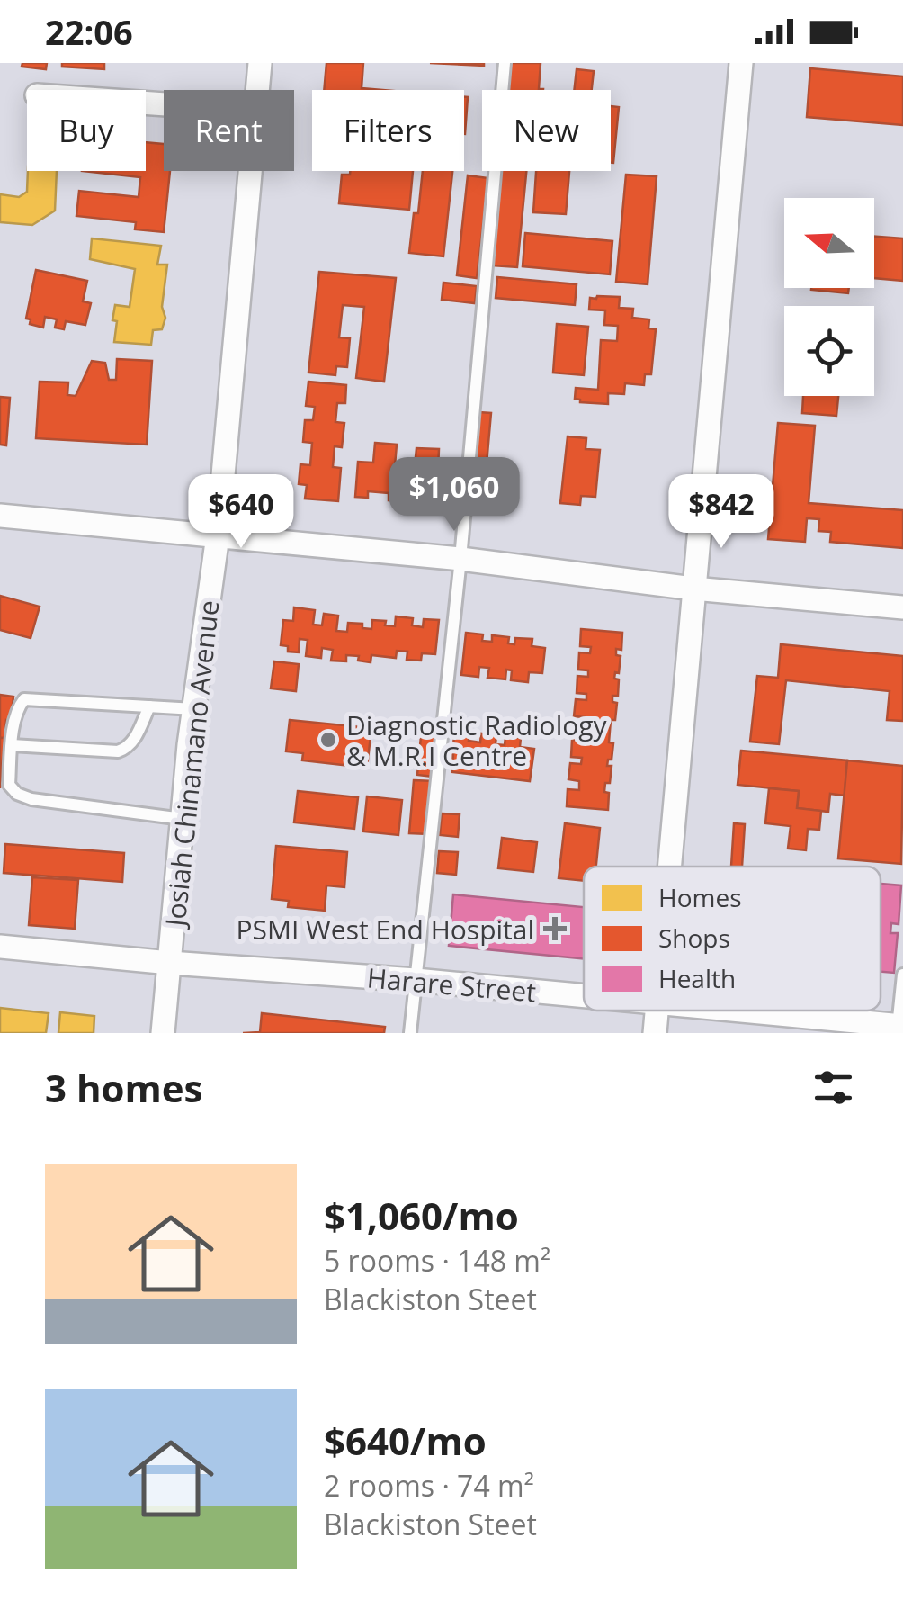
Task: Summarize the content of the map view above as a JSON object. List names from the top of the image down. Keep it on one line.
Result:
{"streets":{"street":["Josiah Chinamano Avenue","Harare Street"]},"crossings":[["Josiah Chinamano Avenue","Harare Street"]],"places":{"other":["Diagnostic Radiology & M.R.I Centre"],"health":["PSMI West End Hospital"]},"legend":["Homes","Shops","Health"],"north":"left","page":{"status":"22:06","chip":["Buy","Rent","Filters","New"],"price":["$1,060","$640","$842"],"heading":"3 homes","list":[{"name":"$1,060/mo","note":"5 rooms · 148 m² · Blackiston Steet"},{"name":"$640/mo","note":"2 rooms · 74 m² · Blackiston Steet"}]}}
